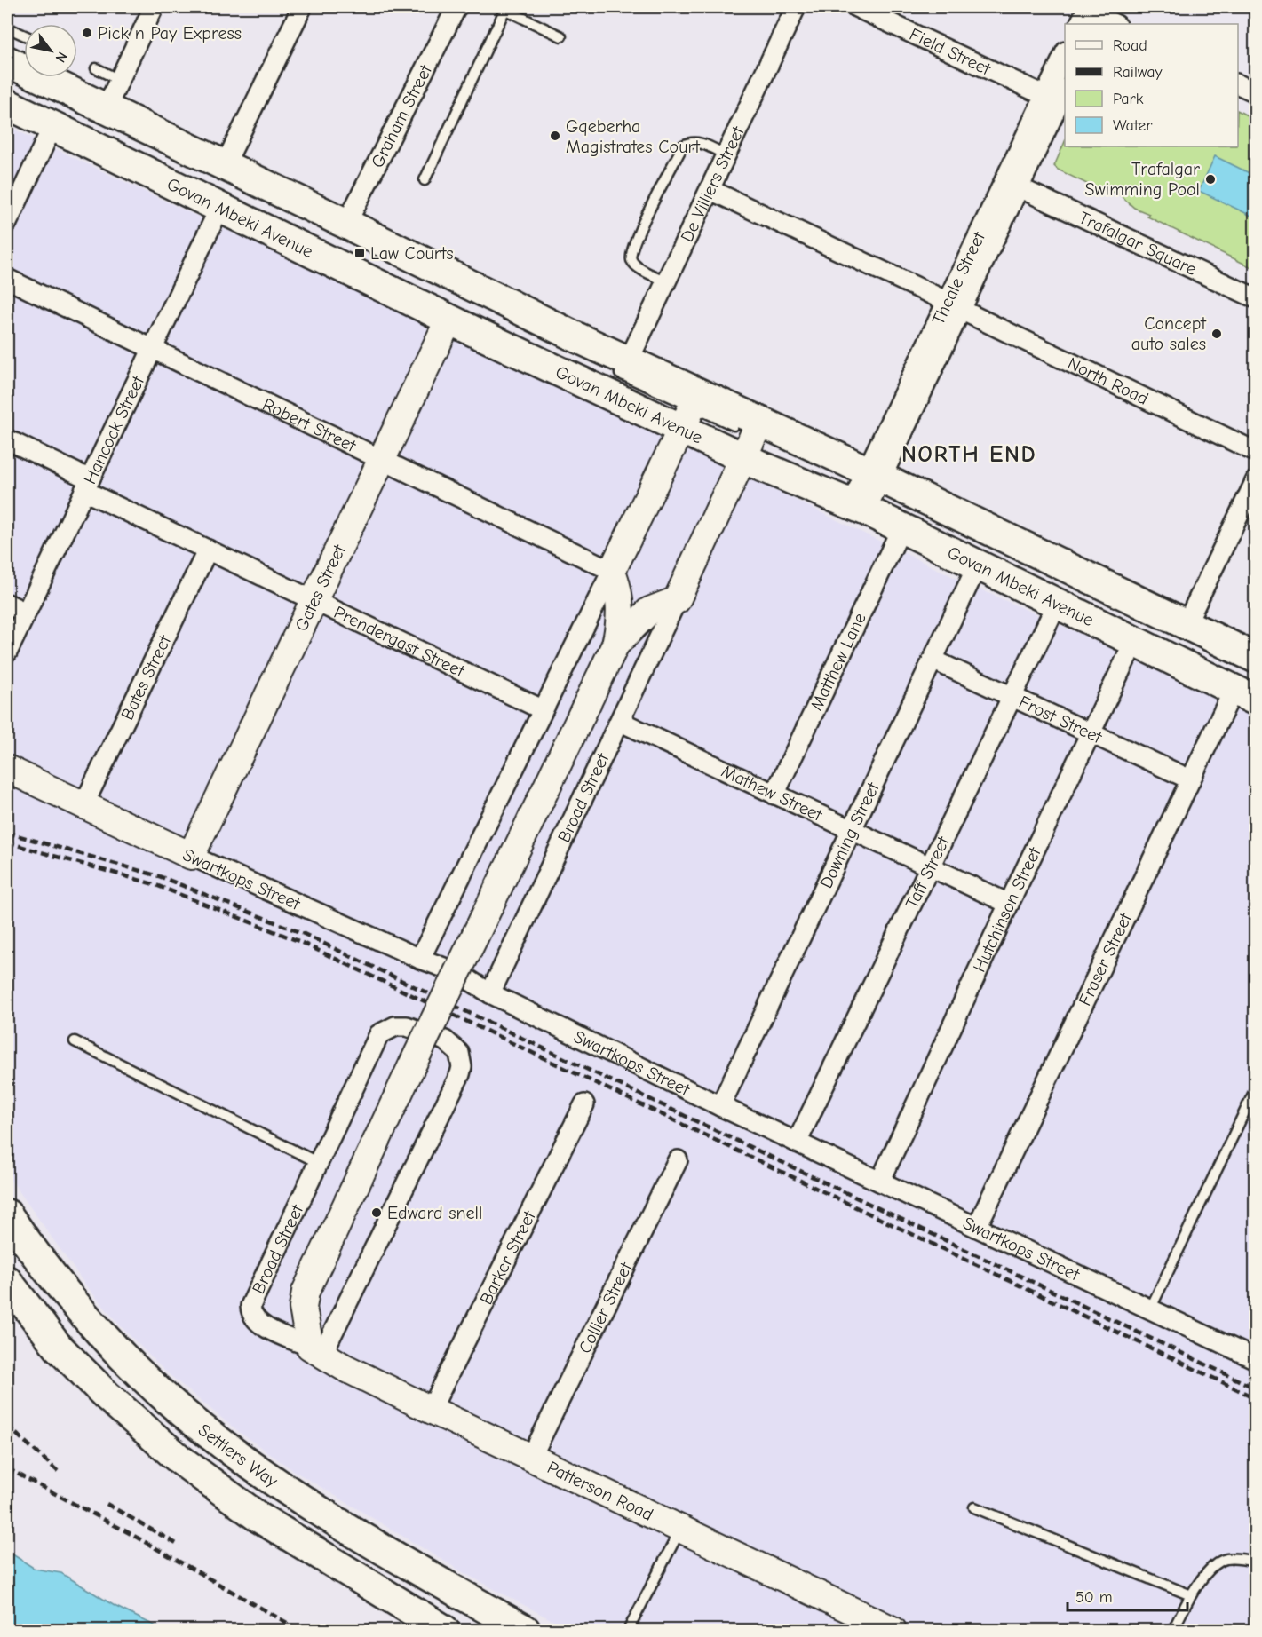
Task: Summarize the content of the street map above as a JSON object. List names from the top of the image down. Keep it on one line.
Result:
{"streets":{"main road":["Govan Mbeki Avenue","Settlers Way"],"street":["Field Street","Graham Street","De Villiers Street","Trafalgar Square","Theale Street","North Road","Robert Street","Hancock Street","Gates Street","Prendergast Street","Matthew Lane","Bates Street","Frost Street","Mathew Street","Broad Street","Downing Street","Taff Street","Swartkops Street","Hutchinson Street","Fraser Street","Barker Street","Collier Street","Patterson Road"]},"crossings":[["Field Street","Theale Street"],["Graham Street","Govan Mbeki Avenue"],["De Villiers Street","Govan Mbeki Avenue"],["De Villiers Street","North Road"],["Govan Mbeki Avenue","Theale Street"],["Govan Mbeki Avenue","Hancock Street"],["Govan Mbeki Avenue","Gates Street"],["Govan Mbeki Avenue","Matthew Lane"],["Govan Mbeki Avenue","Broad Street"],["Govan Mbeki Avenue","Downing Street"],["Govan Mbeki Avenue","Taff Street"],["Govan Mbeki Avenue","Hutchinson Street"],["Govan Mbeki Avenue","Fraser Street"],["Trafalgar Square","Theale Street"],["Theale Street","North Road"],["Robert Street","Hancock Street"],["Robert Street","Gates Street"],["Hancock Street","Prendergast Street"],["Gates Street","Prendergast Street"],["Gates Street","Swartkops Street"],["Prendergast Street","Bates Street"],["Matthew Lane","Mathew Street"],["Bates Street","Swartkops Street"],["Frost Street","Downing Street"],["Frost Street","Taff Street"],["Frost Street","Hutchinson Street"],["Frost Street","Fraser Street"],["Mathew Street","Broad Street"],["Mathew Street","Downing Street"],["Mathew Street","Taff Street"],["Mathew Street","Hutchinson Street"],["Broad Street","Swartkops Street"],["Broad Street","Patterson Road"],["Downing Street","Swartkops Street"],["Taff Street","Swartkops Street"],["Swartkops Street","Hutchinson Street"],["Swartkops Street","Fraser Street"],["Barker Street","Patterson Road"],["Collier Street","Patterson Road"]],"districts":["NORTH END"],"places":{"other":["Pick n Pay Express","Gqeberha Magistrates Court","Trafalgar Swimming Pool","Concept auto sales","Edward snell"],"transit":["Law Courts"]},"legend":["Road","Railway","Park","Water"],"scale_bar":"50 m","north":"bottom right"}
